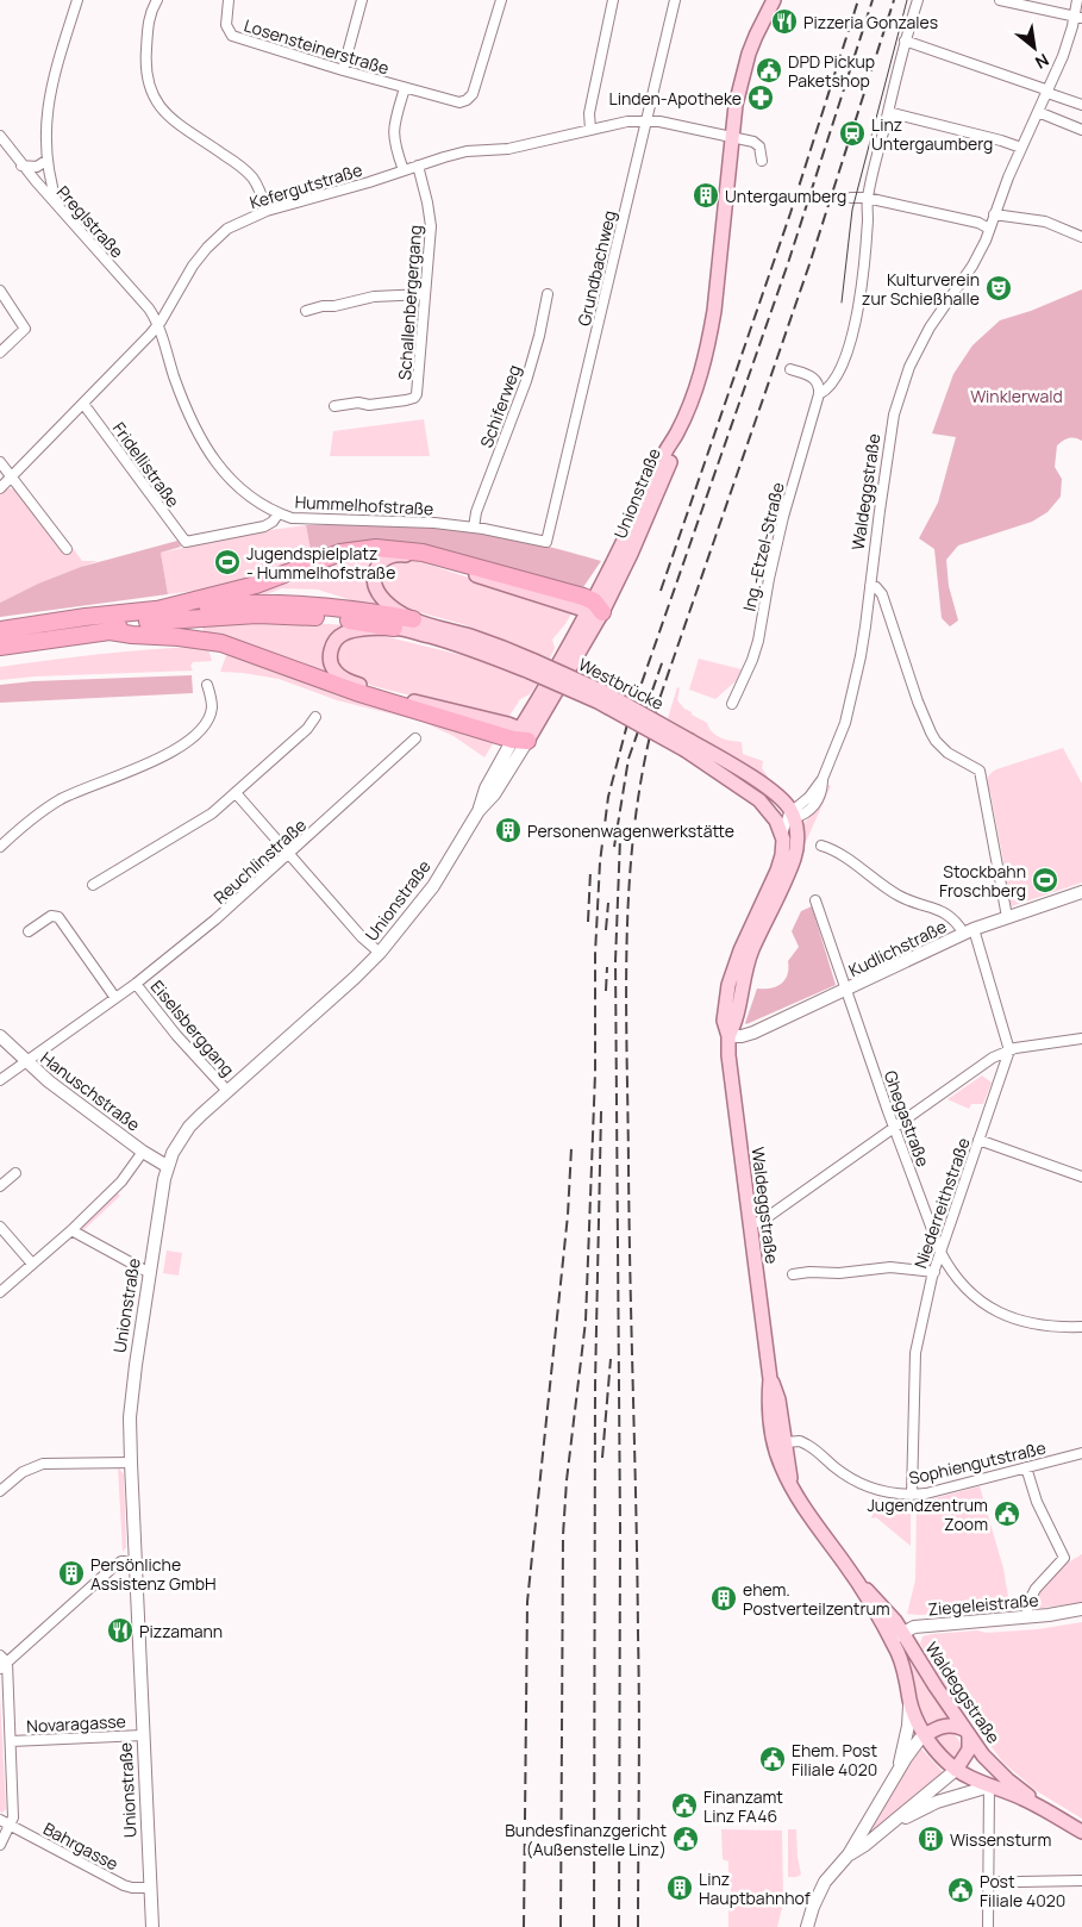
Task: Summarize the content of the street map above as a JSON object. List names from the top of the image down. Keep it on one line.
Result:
{"streets":{"main road":["Waldeggstraße","Unionstraße","Westbrücke","Kudlichstraße","Hanuschstraße","Ziegeleistraße"],"street":["Losensteinerstraße","Kefergutstraße","Preglstraße","Grundbachweg","Schallenbergergang","Schiferweg","Fridellistraße","Hummelhofstraße","Ing.-Etzel-Straße","Reuchlinstraße","Eiselsberggang","Ghegastraße","Niederreithstraße","Sophiengutstraße","Novaragasse","Bahrgasse"]},"crossings":[["Losensteinerstraße","Kefergutstraße"],["Kefergutstraße","Preglstraße"],["Kefergutstraße","Grundbachweg"],["Kefergutstraße","Schallenbergergang"],["Kefergutstraße","Fridellistraße"],["Kefergutstraße","Unionstraße"],["Preglstraße","Hummelhofstraße"],["Grundbachweg","Hummelhofstraße"],["Schiferweg","Hummelhofstraße"],["Fridellistraße","Hummelhofstraße"],["Waldeggstraße","Kudlichstraße"],["Waldeggstraße","Sophiengutstraße"],["Waldeggstraße","Ziegeleistraße"],["Unionstraße","Eiselsberggang"],["Unionstraße","Hanuschstraße"],["Unionstraße","Novaragasse"],["Unionstraße","Bahrgasse"],["Reuchlinstraße","Eiselsberggang"],["Reuchlinstraße","Hanuschstraße"],["Kudlichstraße","Ghegastraße"],["Ghegastraße","Niederreithstraße"],["Niederreithstraße","Sophiengutstraße"]],"parks":["Winklerwald"],"places":{"restaurant":["Pizzeria Gonzales","Pizzamann"],"public building":["DPD Pickup Paketshop","Jugendzentrum Zoom","Ehem. Post Filiale 4020","Finanzamt Linz FA46","Bundesfinanzgericht (Außenstelle Linz)","Post Filiale 4020"],"pharmacy":["Linden-Apotheke"],"station":["Linz Untergaumberg"],"building":["Untergaumberg","Personenwagenwerkstätte","Persönliche Assistenz GmbH","ehem. Postverteilzentrum","Wissensturm","Linz Hauptbahnhof"],"theatre":["Kulturverein zur Schießhalle"],"sports":["Jugendspielplatz - Hummelhofstraße","Stockbahn Froschberg"]},"north":"bottom right"}
